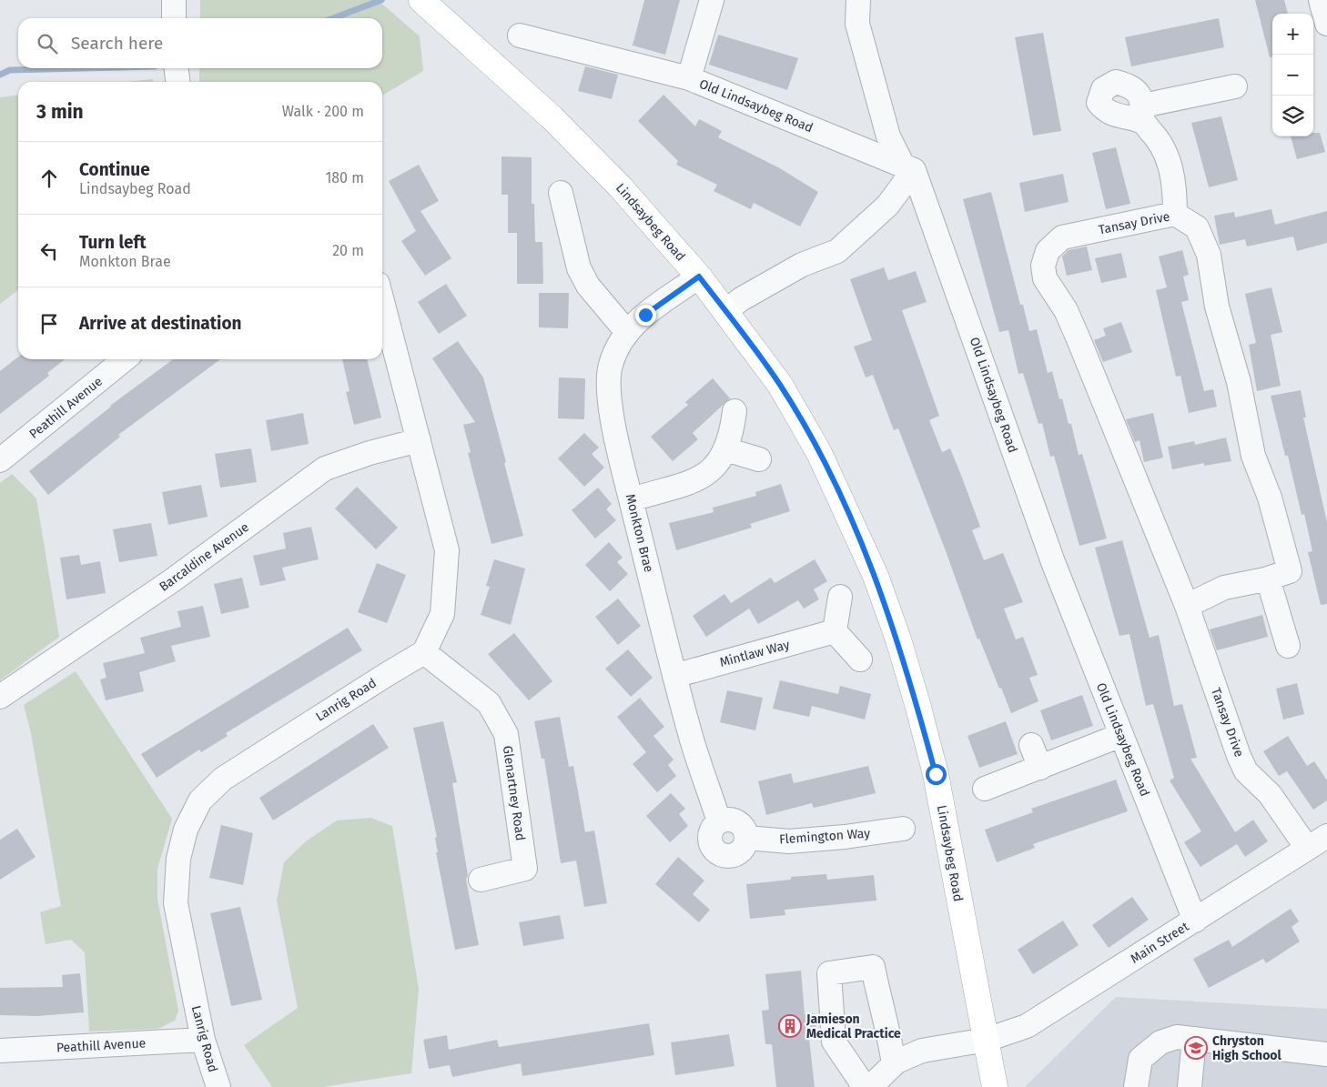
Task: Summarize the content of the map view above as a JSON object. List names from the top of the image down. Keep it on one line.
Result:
{"streets":{"main road":["Lindsaybeg Road"],"street":["Old Lindsaybeg Road","Tansay Drive","Peathill Avenue","Monkton Brae","Barcaldine Avenue","Mintlaw Way","Lanrig Road","Glenartney Road","Flemington Way","Main Street"]},"crossings":[["Old Lindsaybeg Road","Main Street"],["Lindsaybeg Road","Monkton Brae"],["Lindsaybeg Road","Main Street"],["Tansay Drive","Main Street"],["Peathill Avenue","Lanrig Road"],["Monkton Brae","Mintlaw Way"],["Monkton Brae","Flemington Way"],["Lanrig Road","Glenartney Road"]],"places":{"building":["Jamieson Medical Practice"],"school or university":["Chryston High School"]},"page":{"map_buttons":["+","−"],"search":"Search here","heading":["3 min","Walk · 200 m"],"list":[["Continue","Lindsaybeg Road","180 m"],["Turn left","Monkton Brae","20 m"],"Arrive at destination"]}}
